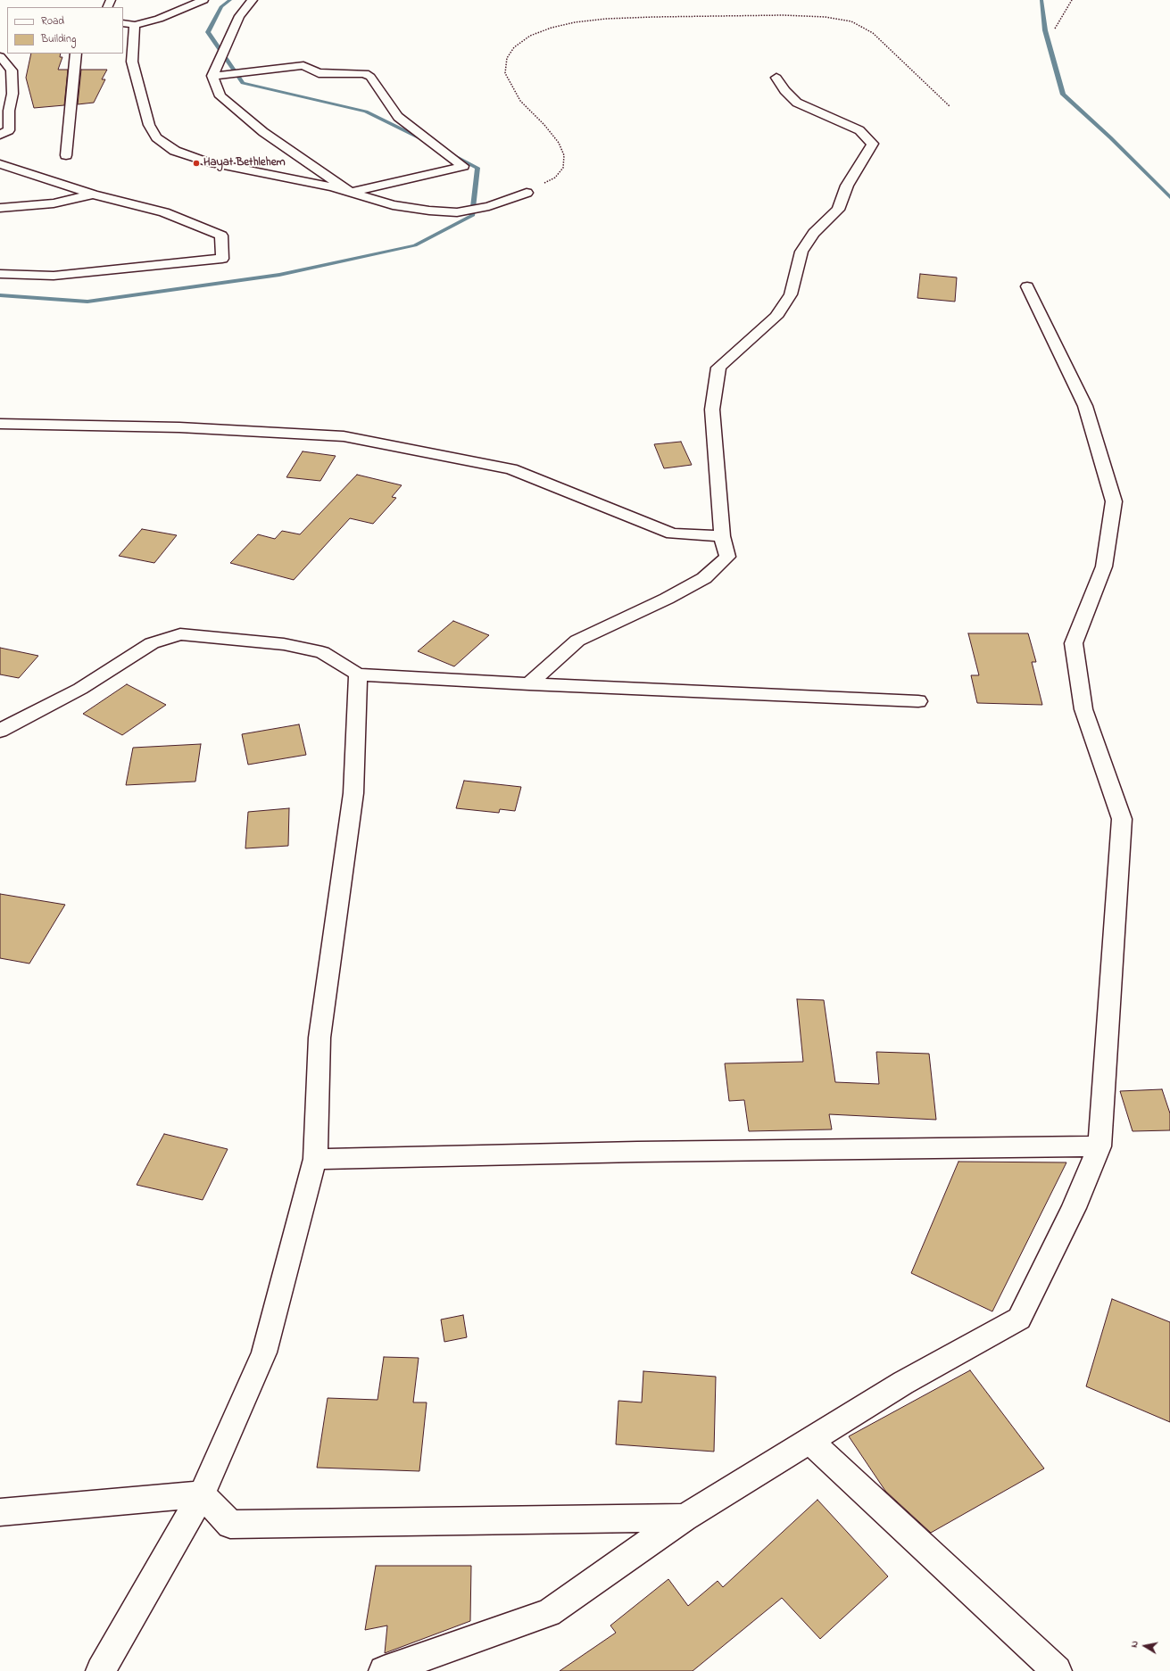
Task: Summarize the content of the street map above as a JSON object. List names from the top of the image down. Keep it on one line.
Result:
{"places":["Hayat Bethlehem"],"legend":["Road","Building"],"north":"left"}
